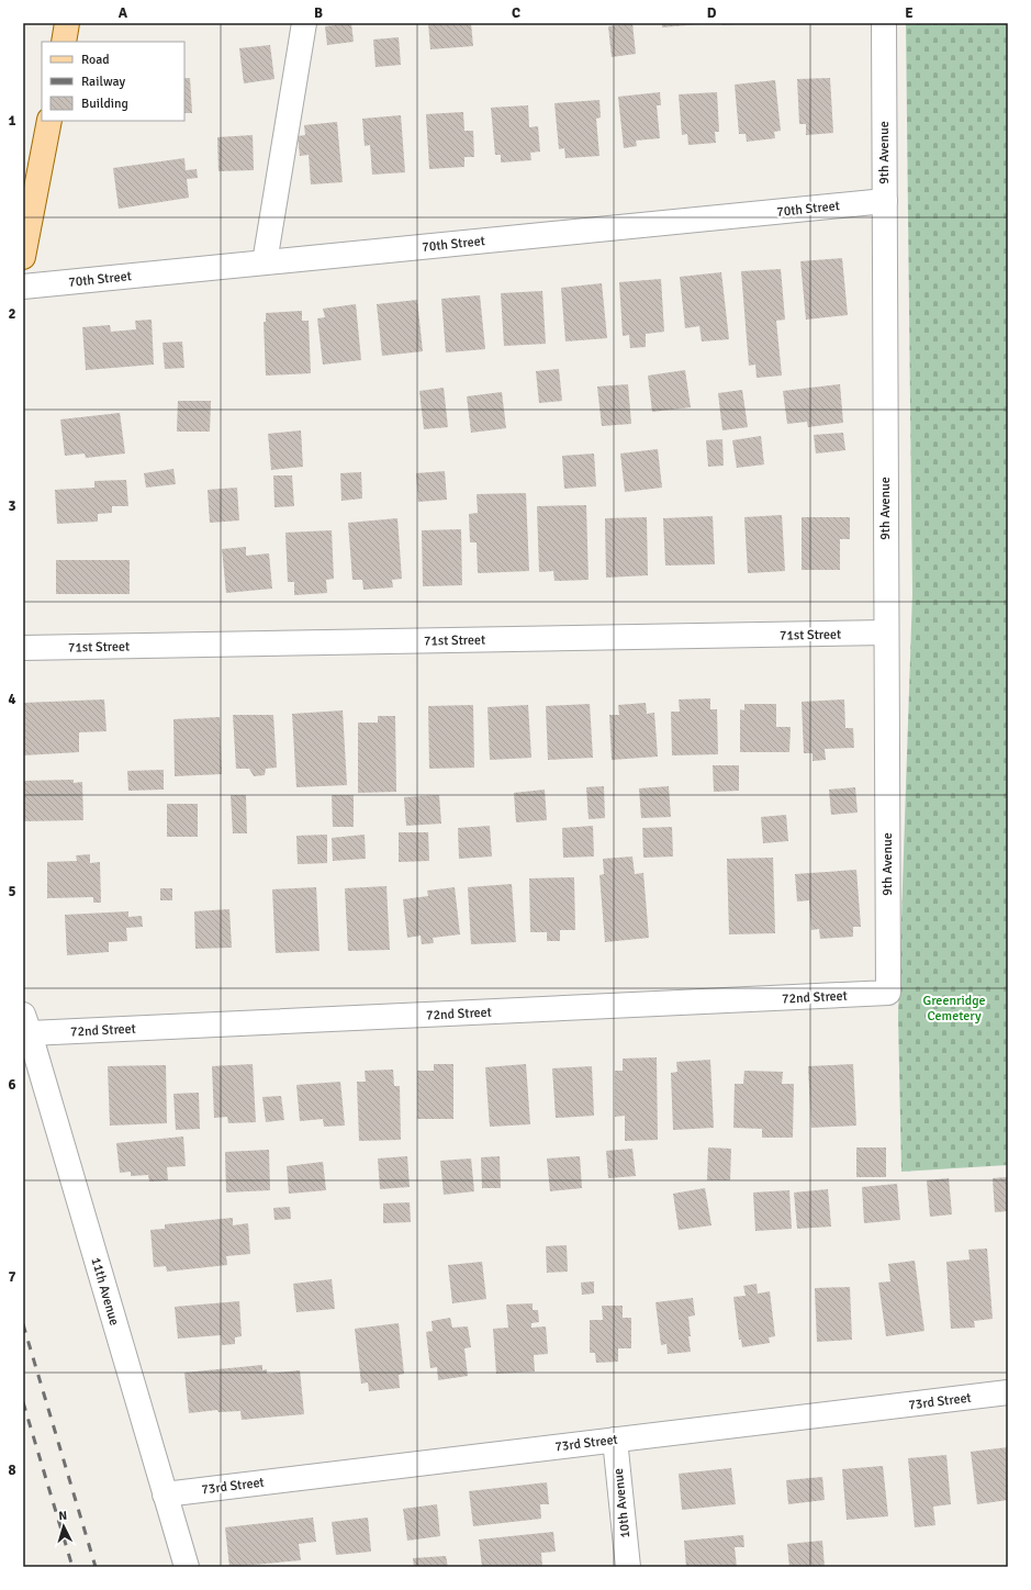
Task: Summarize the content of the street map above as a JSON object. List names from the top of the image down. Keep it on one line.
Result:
{"streets":{"street":["9th Avenue","70th Street","71st Street","72nd Street","11th Avenue","73rd Street","10th Avenue"]},"crossings":[["9th Avenue","70th Street"],["9th Avenue","71st Street"],["9th Avenue","72nd Street"],["72nd Street","11th Avenue"],["11th Avenue","73rd Street"],["73rd Street","10th Avenue"]],"parks":["Greenridge Cemetery"],"legend":["Road","Railway","Building"],"north":"top","grid":{"columns":["A","B","C","D","E"],"rows":["1","2","3","4","5","6","7","8"]}}
